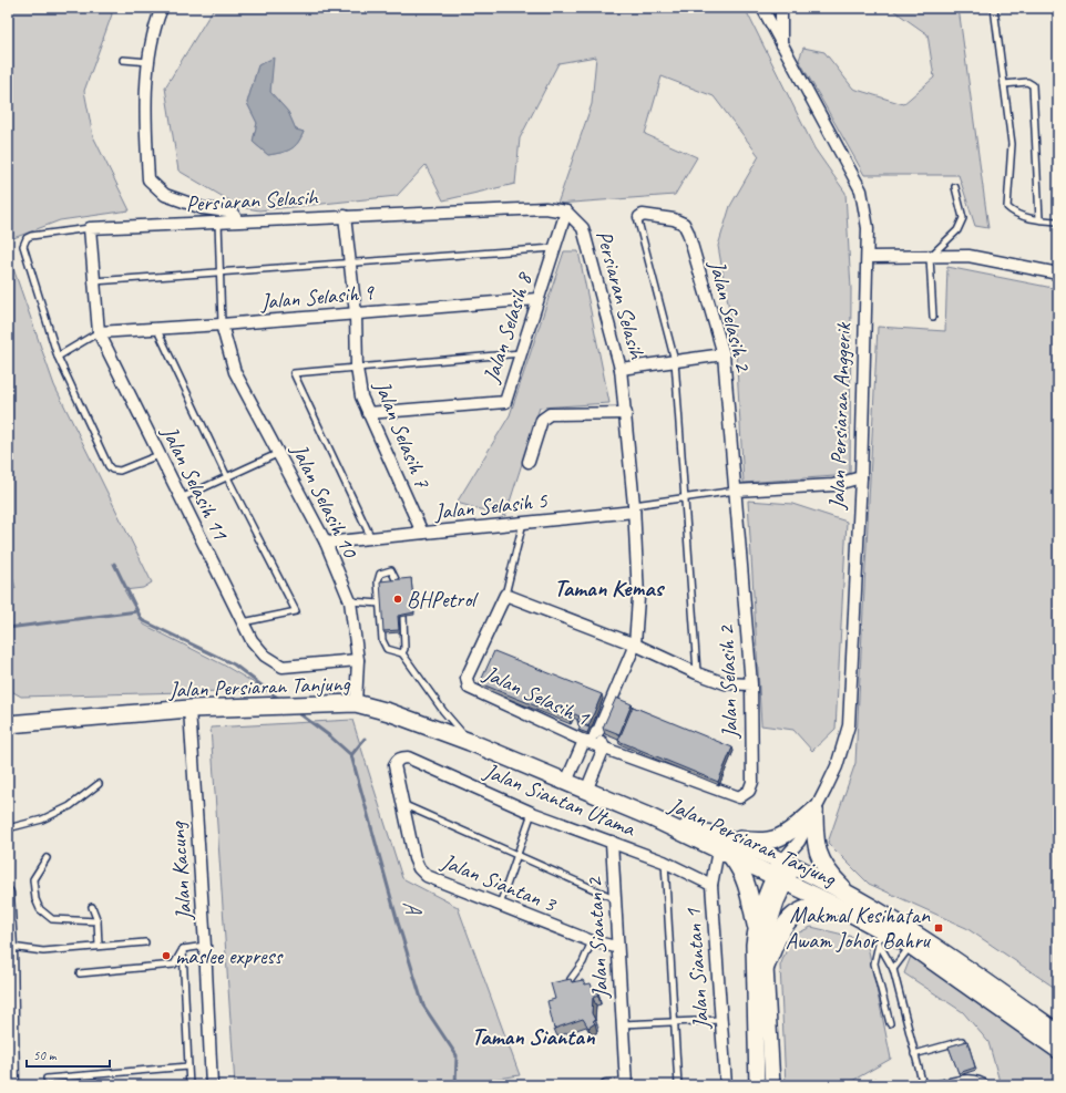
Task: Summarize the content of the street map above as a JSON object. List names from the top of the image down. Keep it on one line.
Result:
{"streets":{"main road":["Jalan Persiaran Tanjung"],"street":["Persiaran Selasih","Jalan Selasih 9","Jalan Selasih 2","Jalan Selasih 8","Jalan Persiaran Anggerik","Jalan Selasih 7","Jalan Selasih 11","Jalan Selasih 10","Jalan Selasih 5","Jalan Selasih 1","Jalan Siantan Utama","Jalan Kacung","Jalan Siantan 3","Jalan Siantan 2","Jalan Siantan 1"]},"crossings":[["Persiaran Selasih","Jalan Selasih 8"],["Persiaran Selasih","Jalan Selasih 7"],["Persiaran Selasih","Jalan Selasih 11"],["Persiaran Selasih","Jalan Selasih 5"],["Jalan Selasih 9","Jalan Selasih 8"],["Jalan Selasih 9","Jalan Selasih 7"],["Jalan Selasih 9","Jalan Selasih 11"],["Jalan Selasih 9","Jalan Selasih 10"],["Jalan Selasih 2","Jalan Selasih 1"],["Jalan Selasih 8","Jalan Selasih 7"],["Jalan Persiaran Anggerik","Jalan Persiaran Tanjung"],["Jalan Selasih 7","Jalan Selasih 5"],["Jalan Selasih 11","Jalan Selasih 10"],["Jalan Selasih 10","Jalan Selasih 5"],["Jalan Selasih 10","Jalan Persiaran Tanjung"],["Jalan Selasih 5","Jalan Selasih 1"],["Jalan Persiaran Tanjung","Jalan Kacung"],["Jalan Persiaran Tanjung","Jalan Siantan 1"],["Jalan Siantan Utama","Jalan Siantan 3"],["Jalan Siantan Utama","Jalan Siantan 2"],["Jalan Siantan Utama","Jalan Siantan 1"],["Jalan Siantan 3","Jalan Siantan 2"]],"districts":["Taman Kemas","Taman Siantan"],"water":["A"],"places":{"other":["BHPetrol","maslee express"],"transit":["Makmal Kesihatan Awam Johor Bahru"]},"scale_bar":"50 m"}
